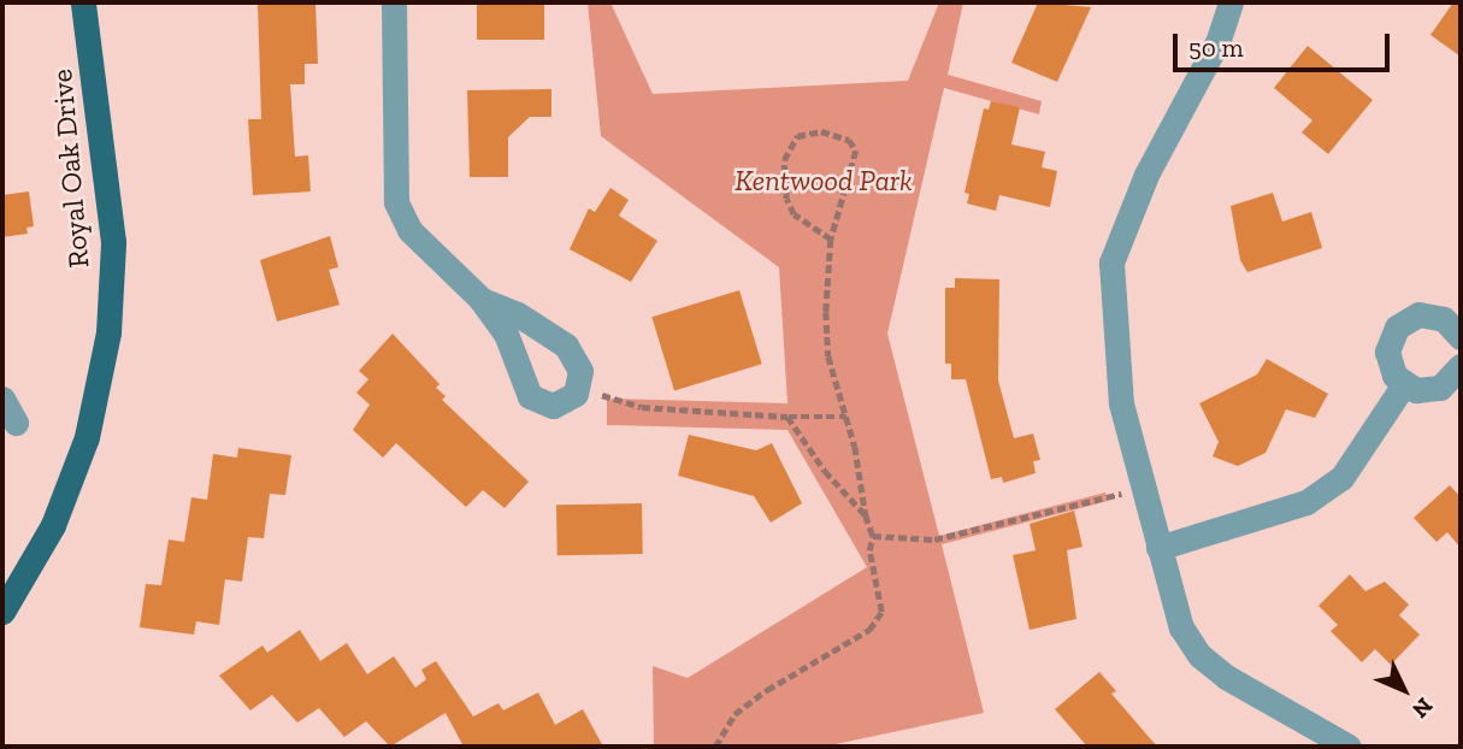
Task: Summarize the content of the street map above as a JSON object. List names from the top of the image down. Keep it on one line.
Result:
{"streets":{"main road":["Royal Oak Drive"]},"parks":["Kentwood Park"],"scale_bar":"50 m","north":"bottom right"}
